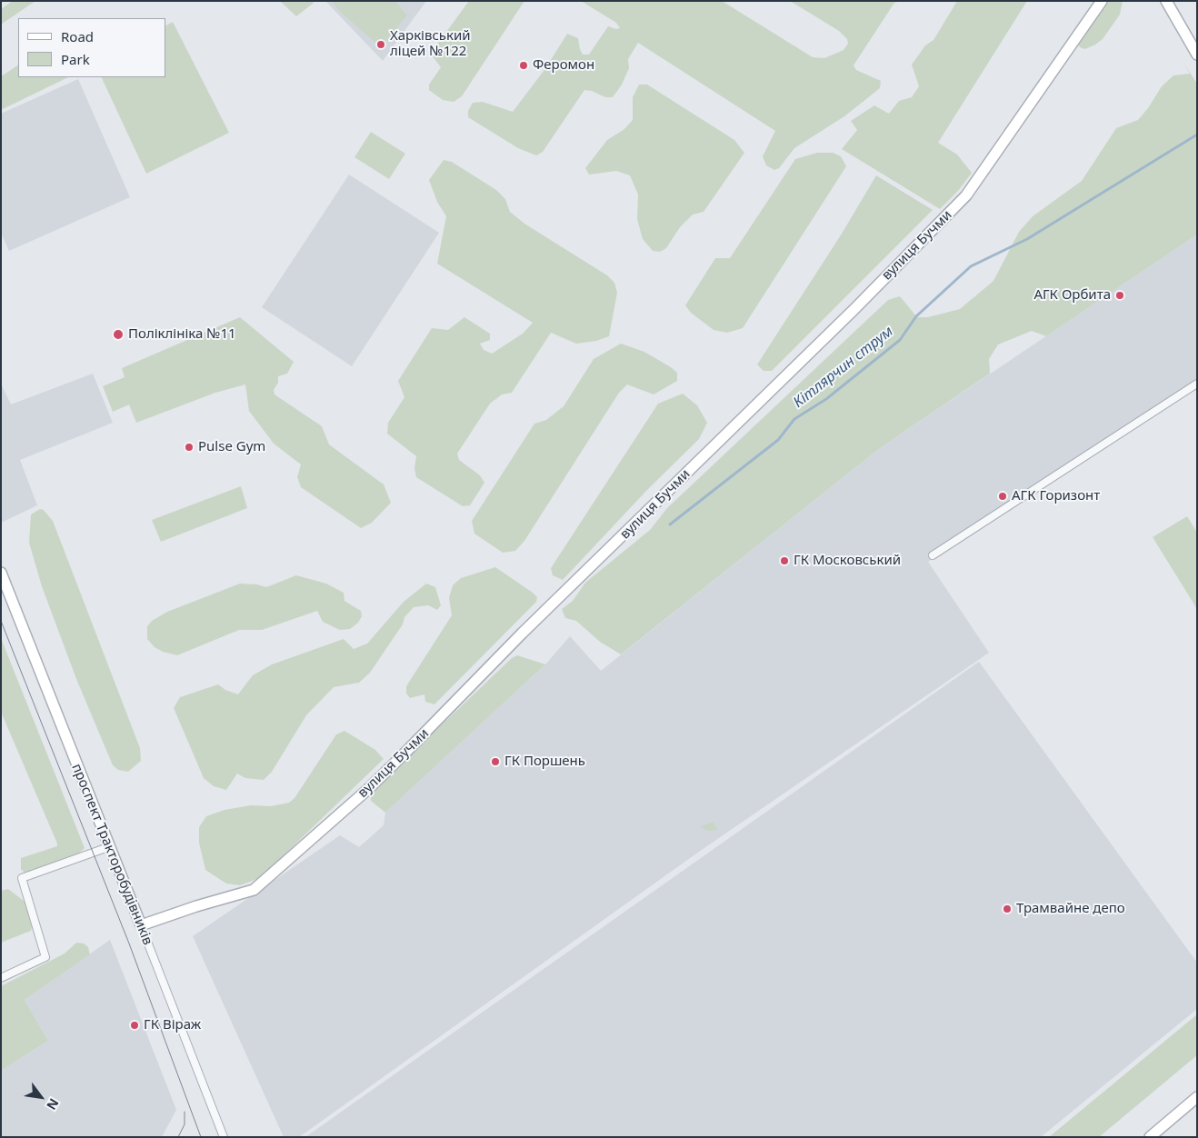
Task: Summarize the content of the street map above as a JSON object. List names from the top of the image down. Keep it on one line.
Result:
{"streets":{"street":["вулиця Бучми","проспект Тракторобудівників"]},"crossings":[["вулиця Бучми","проспект Тракторобудівників"]],"water":["Кітлярчин струм"],"places":["Харківський ліцей №122","Феромон","АГК Орбита","Поліклініка №11","Pulse Gym","АГК Горизонт","ГК Московський","ГК Поршень","Трамвайне депо","ГК Віраж"],"legend":["Road","Park"],"north":"bottom right"}
